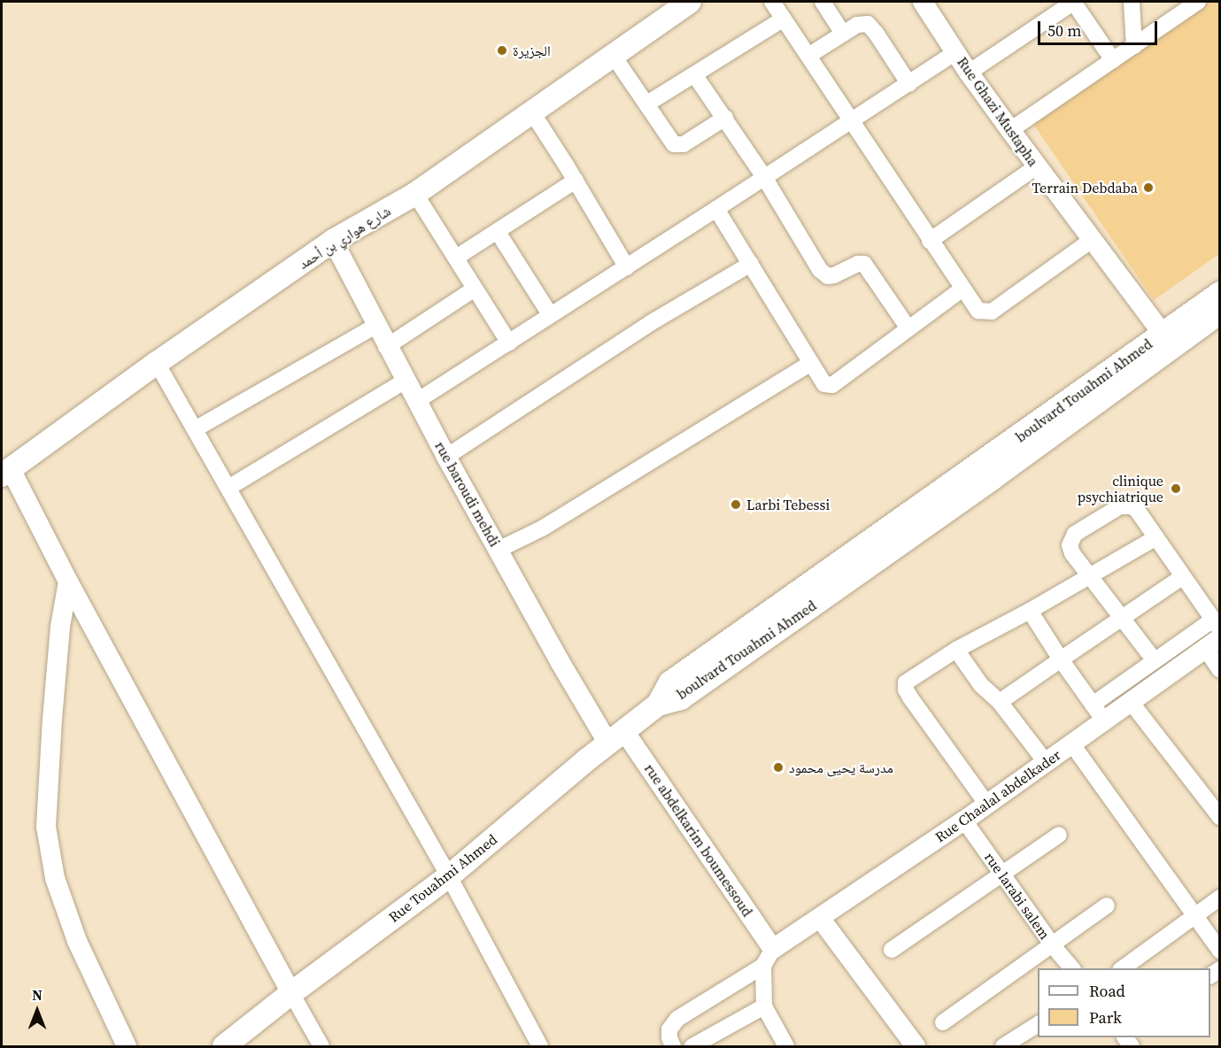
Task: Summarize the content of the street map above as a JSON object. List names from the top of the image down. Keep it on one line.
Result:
{"streets":{"main road":["شارع هواري بن أحمد","boulvard Touahmi Ahmed","Rue Touahmi Ahmed"],"street":["Rue Ghazi Mustapha","rue baroudi mehdi","Rue Chaalal abdelkader","rue abdelkarim boumessoud","rue larabi salem"]},"crossings":[["Rue Ghazi Mustapha","boulvard Touahmi Ahmed"],["شارع هواري بن أحمد","rue baroudi mehdi"],["boulvard Touahmi Ahmed","Rue Touahmi Ahmed"],["rue baroudi mehdi","rue abdelkarim boumessoud"],["rue baroudi mehdi","Rue Touahmi Ahmed"],["Rue Chaalal abdelkader","rue abdelkarim boumessoud"],["Rue Chaalal abdelkader","rue larabi salem"],["rue abdelkarim boumessoud","Rue Touahmi Ahmed"]],"places":["الجزيرة","Terrain Debdaba","clinique psychiatrique","Larbi Tebessi","مدرسة يحيى محمود"],"legend":["Road","Park"],"scale_bar":"50 m","north":"top"}
